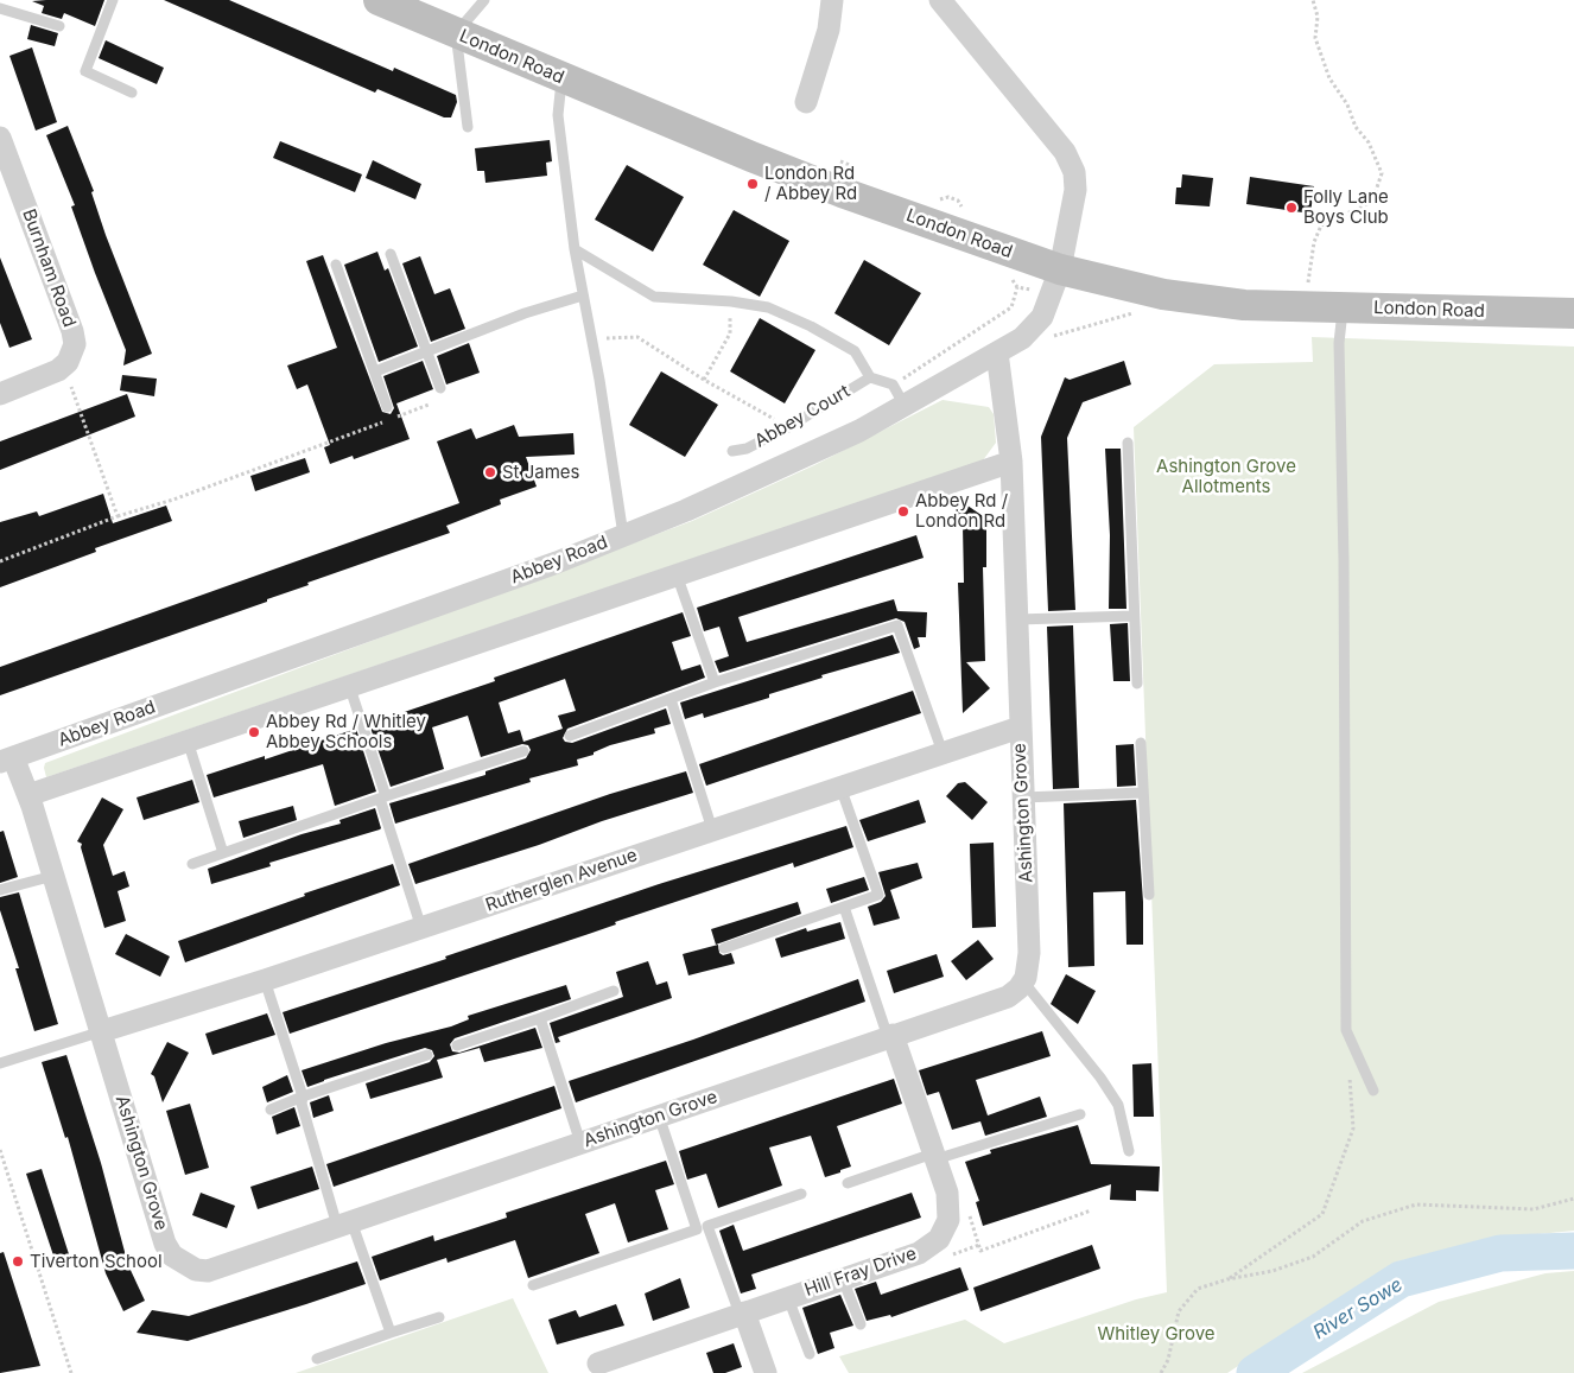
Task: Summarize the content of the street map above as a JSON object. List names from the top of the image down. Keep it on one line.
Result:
{"streets":{"main road":["London Road"],"street":["Burnham Road","Abbey Road","Ashington Grove","Rutherglen Avenue","Hill Fray Drive"],"lane":["Abbey Court"]},"crossings":[["London Road","Abbey Road"],["Abbey Road","Ashington Grove"],["Ashington Grove","Rutherglen Avenue"],["Ashington Grove","Hill Fray Drive"]],"water":["River Sowe"],"parks":["Ashington Grove Allotments","Whitley Grove"],"places":["London Rd / Abbey Rd","Folly Lane Boys Club","St James","Abbey Rd / London Rd","Abbey Rd / Whitley Abbey Schools","Tiverton School"]}
